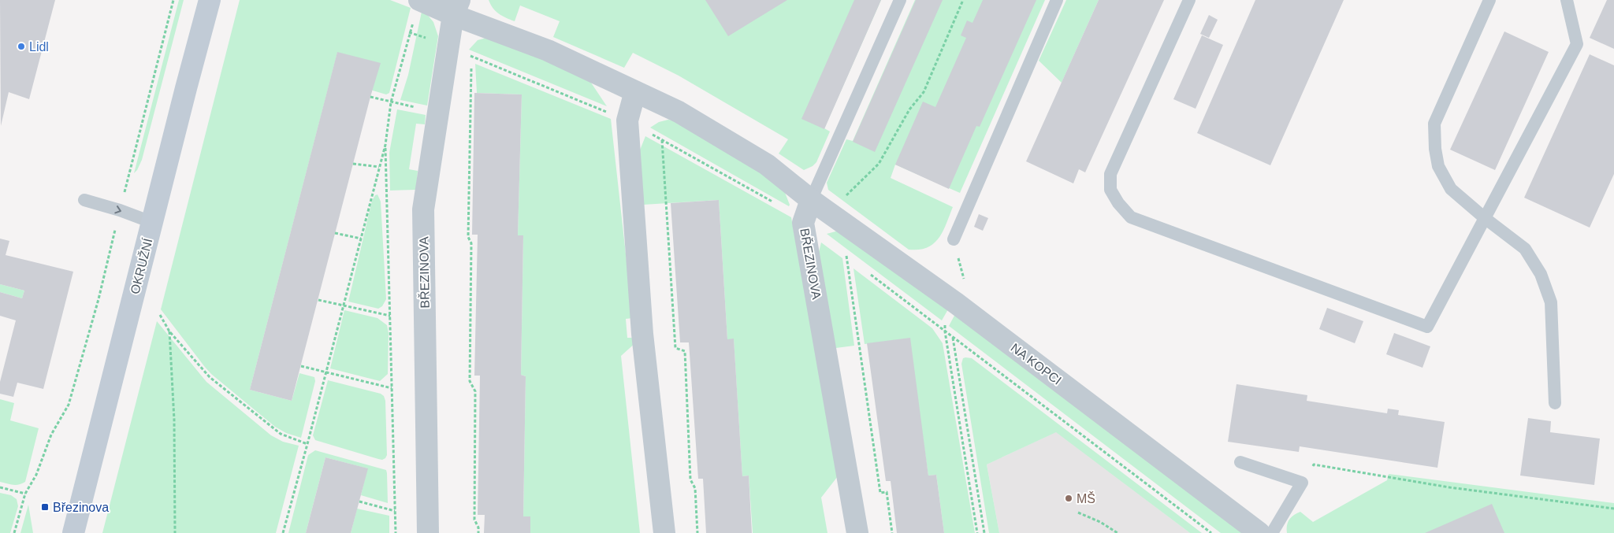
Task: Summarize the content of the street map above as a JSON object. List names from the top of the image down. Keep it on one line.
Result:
{"streets":{"street":["BŘEZINOVA","OKRUŽNÍ","NA KOPCI"]},"crossings":[["BŘEZINOVA","NA KOPCI"]],"places":{"other":["Lidl","MŠ"],"transit":["Březinova"]}}
